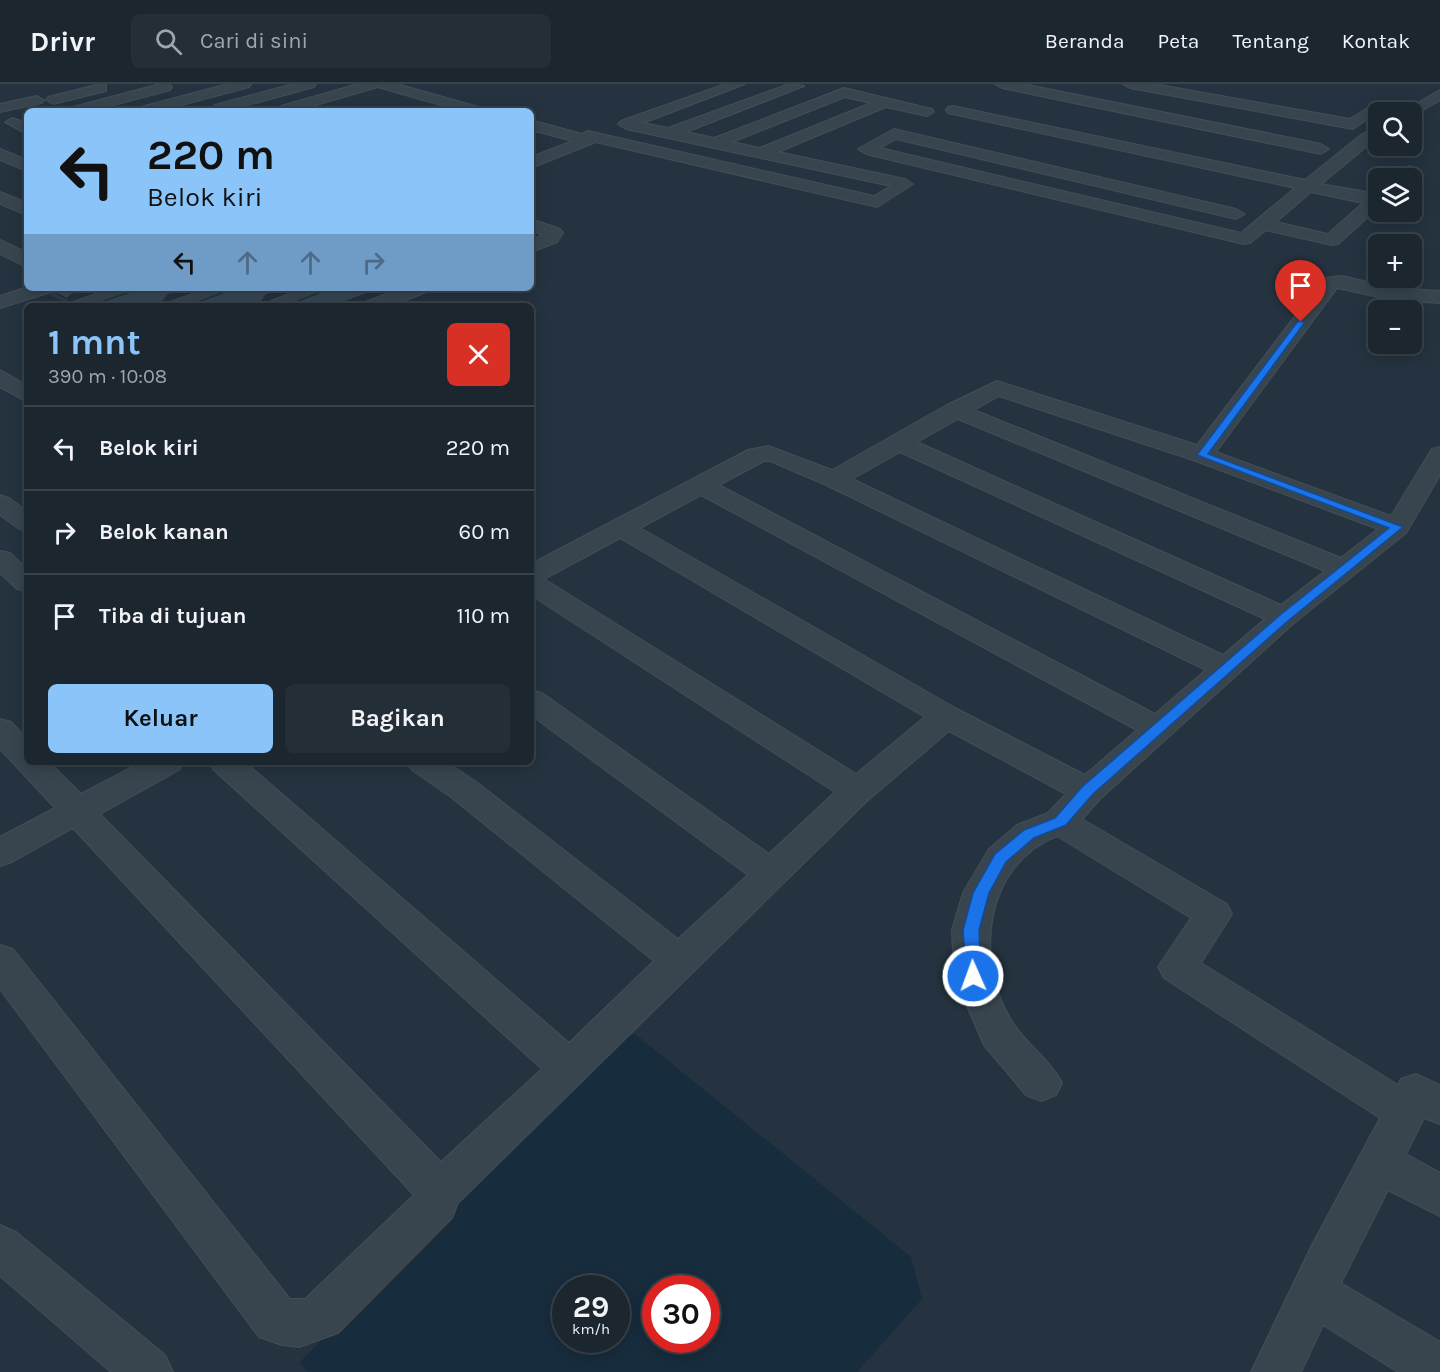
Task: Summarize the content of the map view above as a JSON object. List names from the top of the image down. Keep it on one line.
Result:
{"page":{"header":"Drivr","search":"Cari di sini","nav":["Beranda","Peta","Tentang","Kontak"],"map_buttons":["+","−"],"turn":["220 m","Belok kiri"],"heading":["1 mnt","390 m · 10:08"],"list":[{"name":"Belok kiri","value":"220 m"},{"name":"Belok kanan","value":"60 m"},{"name":"Tiba di tujuan","value":"110 m"}],"buttons":["Keluar","Bagikan"],"speed":"29 km/h","limit":"30"}}
